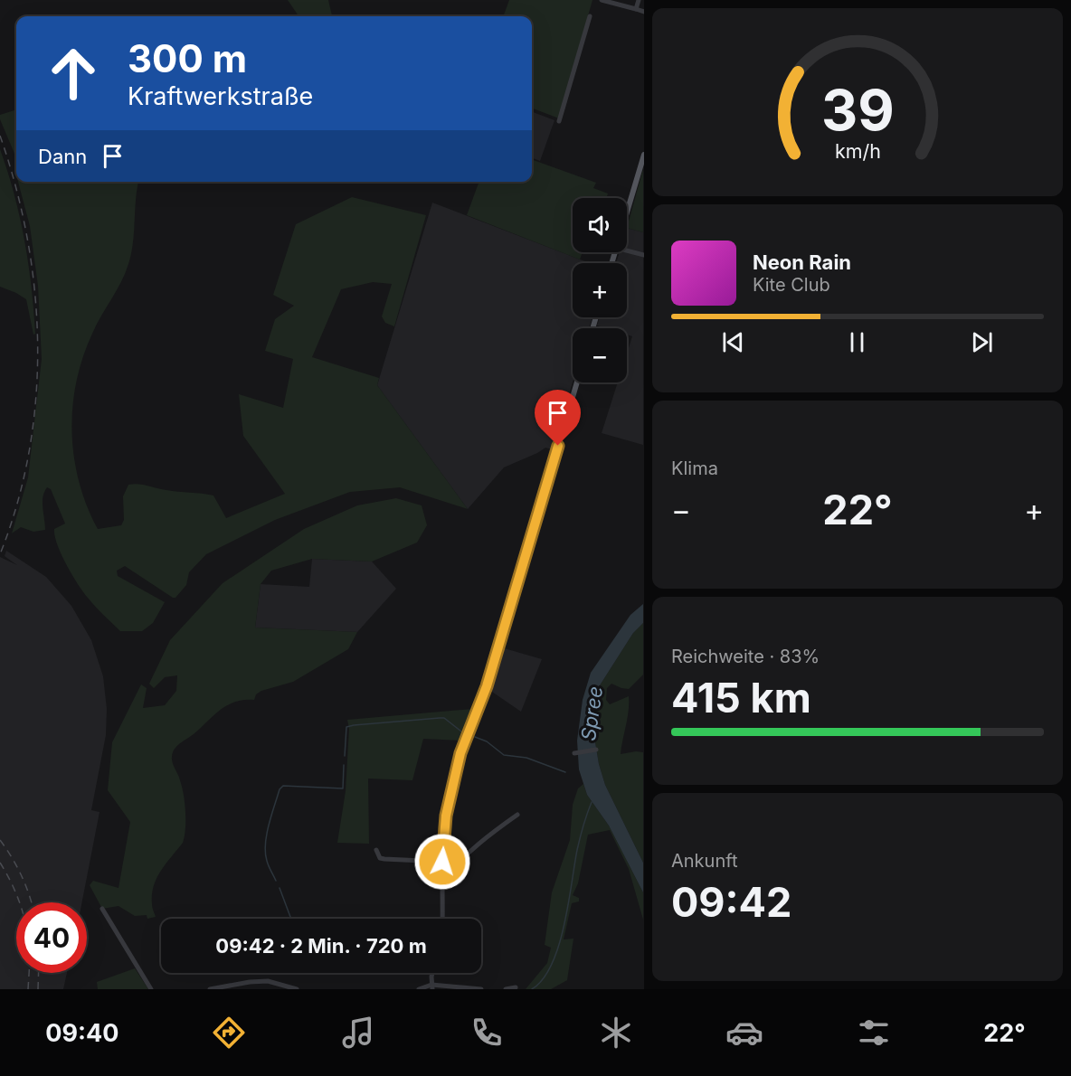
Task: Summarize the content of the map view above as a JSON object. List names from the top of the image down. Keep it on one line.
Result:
{"water":["Spree"],"page":{"turn":["300 m","Kraftwerkstraße"],"then":"Dann","map_buttons":["+","−"],"song":["Neon Rain","Kite Club"],"tile":["Klima",["Reichweite · 83%","415 km"],["Ankunft","09:42"]],"heat":["−","22°","+"],"limit":"40","trip":"09:42 · 2 Min. · 720 m","tabs":["09:40","22°"],"gauge":["39","km/h"]}}
